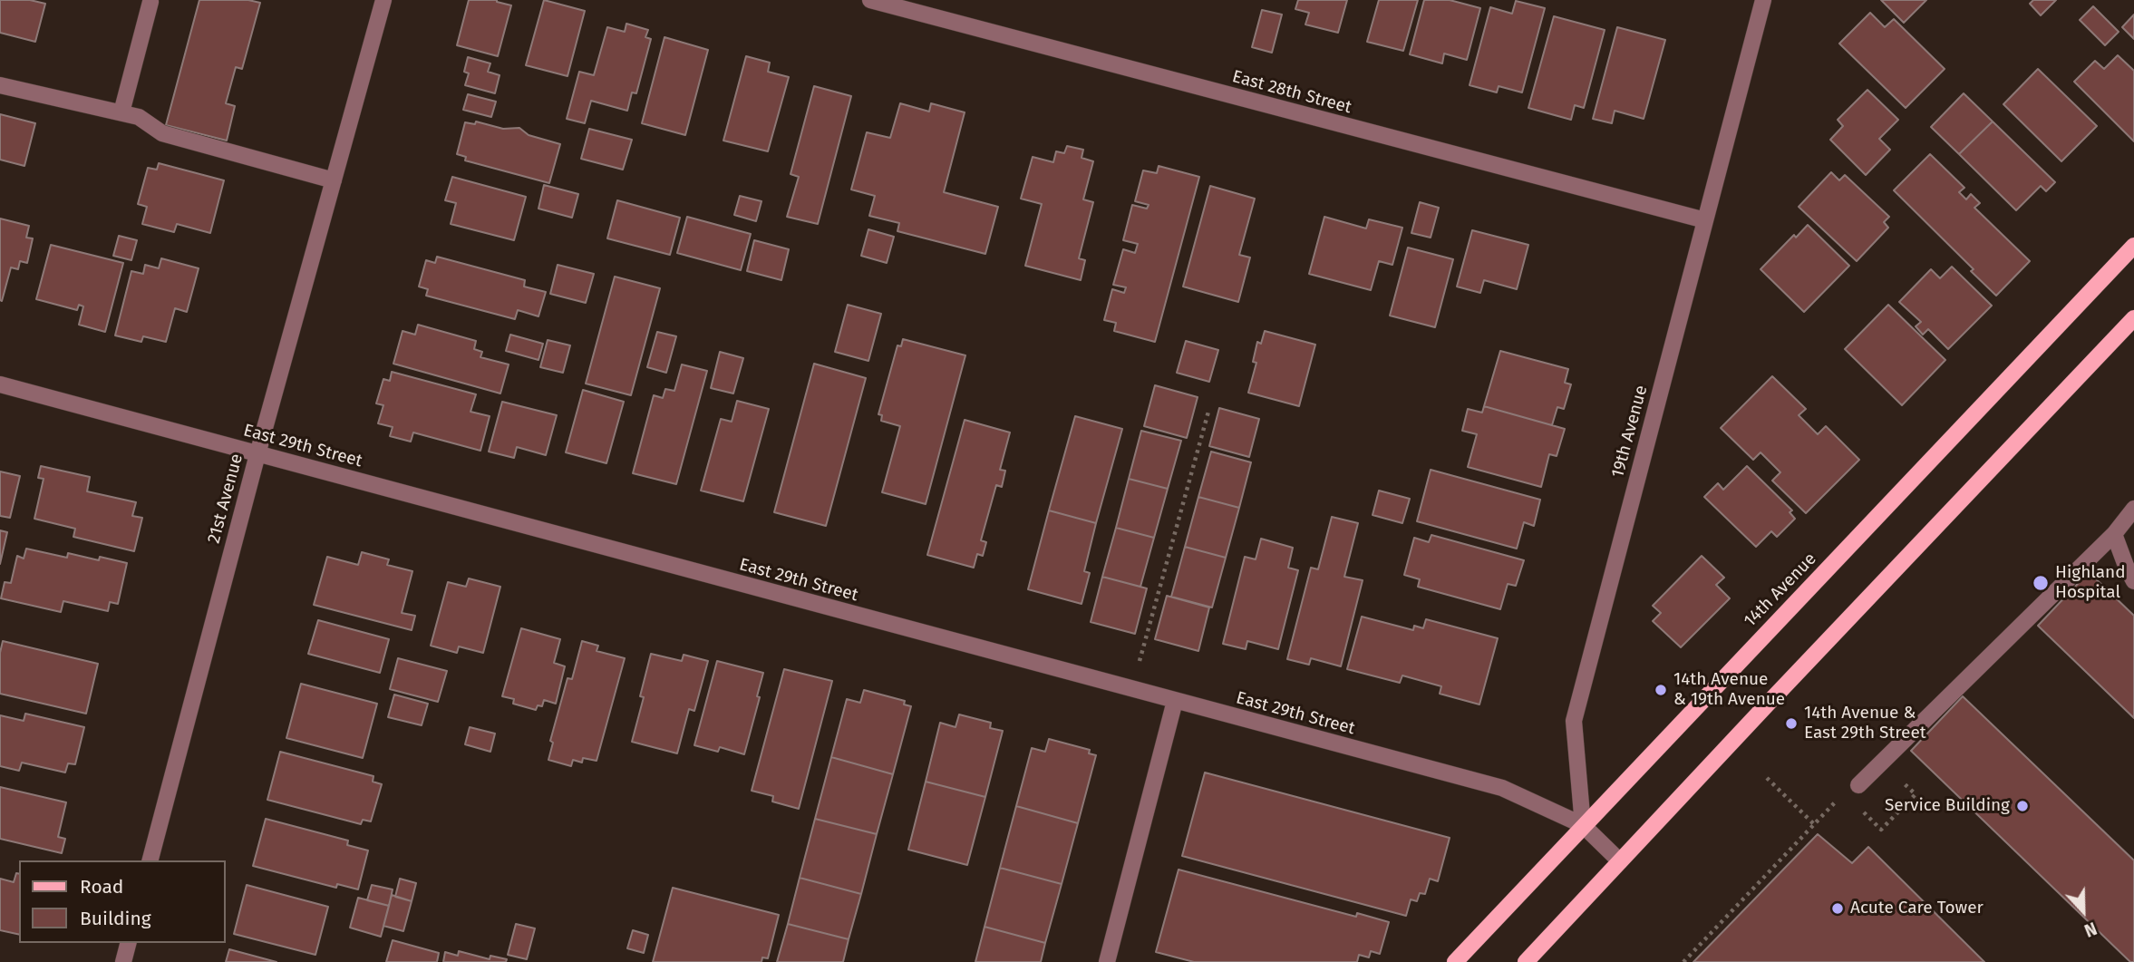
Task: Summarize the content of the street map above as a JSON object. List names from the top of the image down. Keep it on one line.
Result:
{"streets":{"main road":["14th Avenue"],"street":["East 28th Street","19th Avenue","East 29th Street","21st Avenue"]},"crossings":[["East 28th Street","19th Avenue"],["19th Avenue","East 29th Street"],["19th Avenue","14th Avenue"],["East 29th Street","21st Avenue"],["East 29th Street","14th Avenue"]],"places":["Highland Hospital","14th Avenue & 19th Avenue","14th Avenue & East 29th Street","Service Building","Acute Care Tower"],"legend":["Road","Building"],"north":"bottom"}
